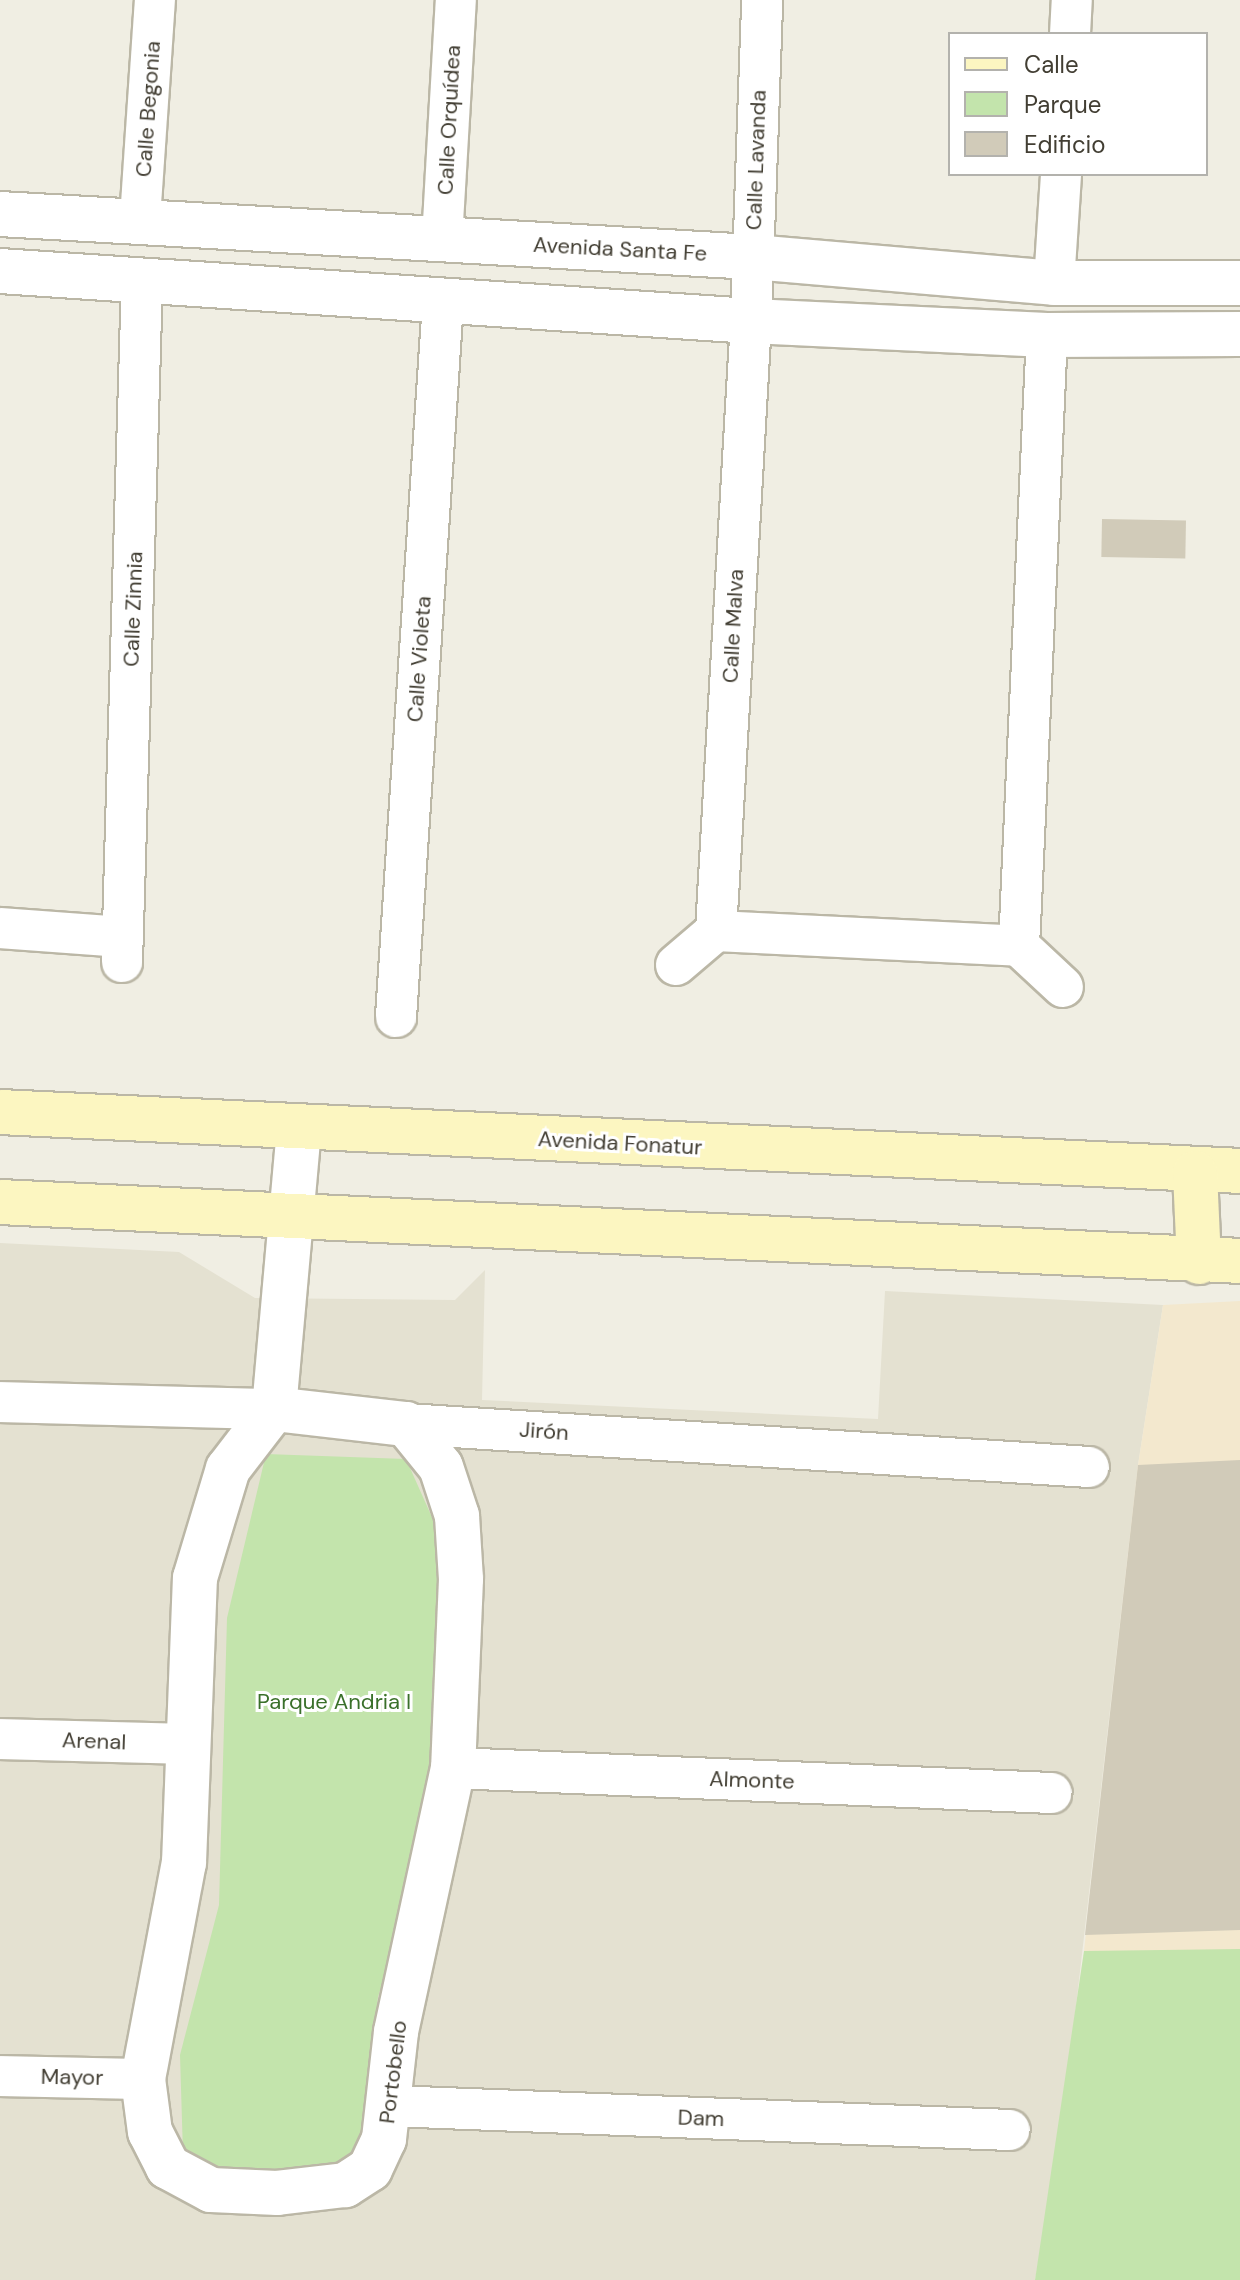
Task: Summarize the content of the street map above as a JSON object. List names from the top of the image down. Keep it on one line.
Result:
{"streets":{"main road":["Avenida Fonatur"],"street":["Calle Begonia","Calle Orquídea","Calle Lavanda","Avenida Santa Fe","Calle Zinnia","Calle Malva","Calle Violeta","Jirón","Arenal","Almonte","Portobello","Mayor","Dam"]},"crossings":[["Calle Begonia","Avenida Santa Fe"],["Calle Orquídea","Avenida Santa Fe"],["Calle Lavanda","Avenida Santa Fe"],["Calle Lavanda","Calle Malva"],["Jirón","Portobello"],["Arenal","Portobello"],["Almonte","Portobello"],["Portobello","Mayor"],["Portobello","Dam"]],"parks":["Parque Andria I"],"legend":["Calle","Parque","Edificio"]}
